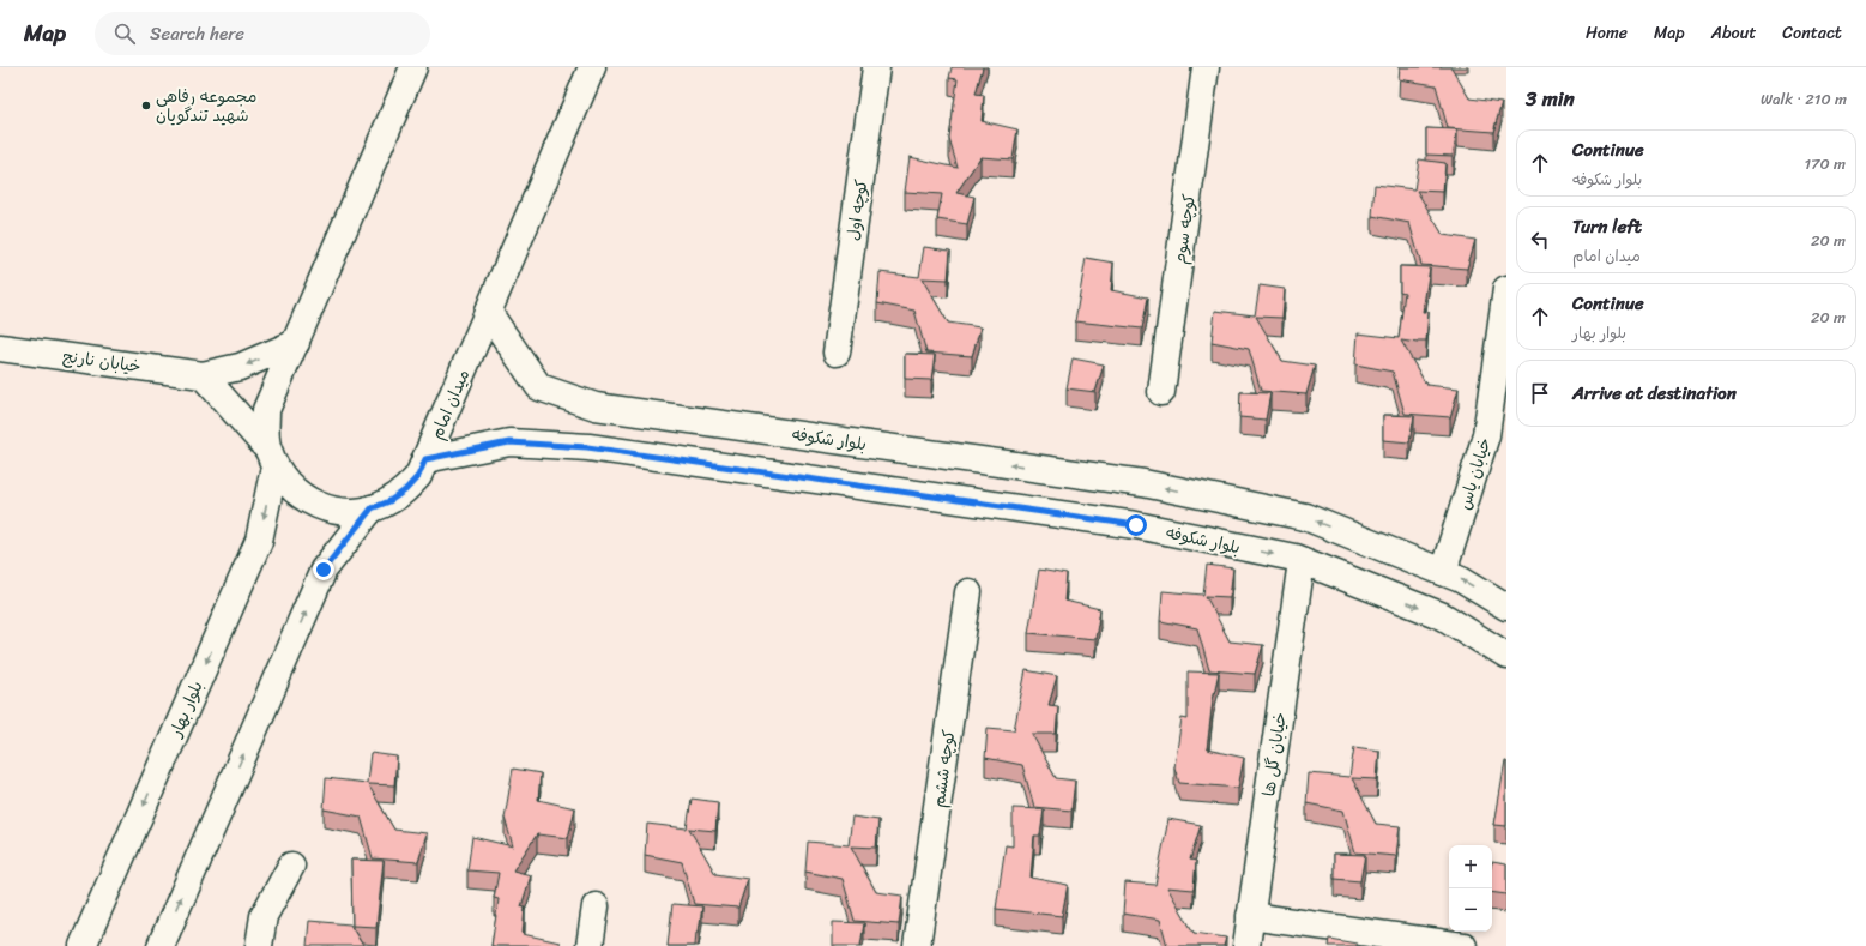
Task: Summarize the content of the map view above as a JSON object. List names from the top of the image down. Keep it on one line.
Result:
{"streets":{"street":["کوچه اول","کوچه سوم","خیابان نارنج","میدان امام","بلوار شکوفه","خیابان یاس","بلوار بهار","خیابان گل ها","کوچه ششم"]},"crossings":[["خیابان نارنج","میدان امام"],["میدان امام","بلوار شکوفه"],["میدان امام","بلوار بهار"],["بلوار شکوفه","خیابان یاس"],["بلوار شکوفه","خیابان گل ها"]],"places":["مجموعه رفاهی شهید تندگویان"],"page":{"header":"Map","search":"Search here","nav":["Home","Map","About","Contact"],"heading":["3 min","Walk · 210 m"],"list":[["Continue","بلوار شکوفه","170 m"],["Turn left","میدان امام","20 m"],["Continue","بلوار بهار","20 m"],"Arrive at destination"],"map_buttons":["+","−"]}}
